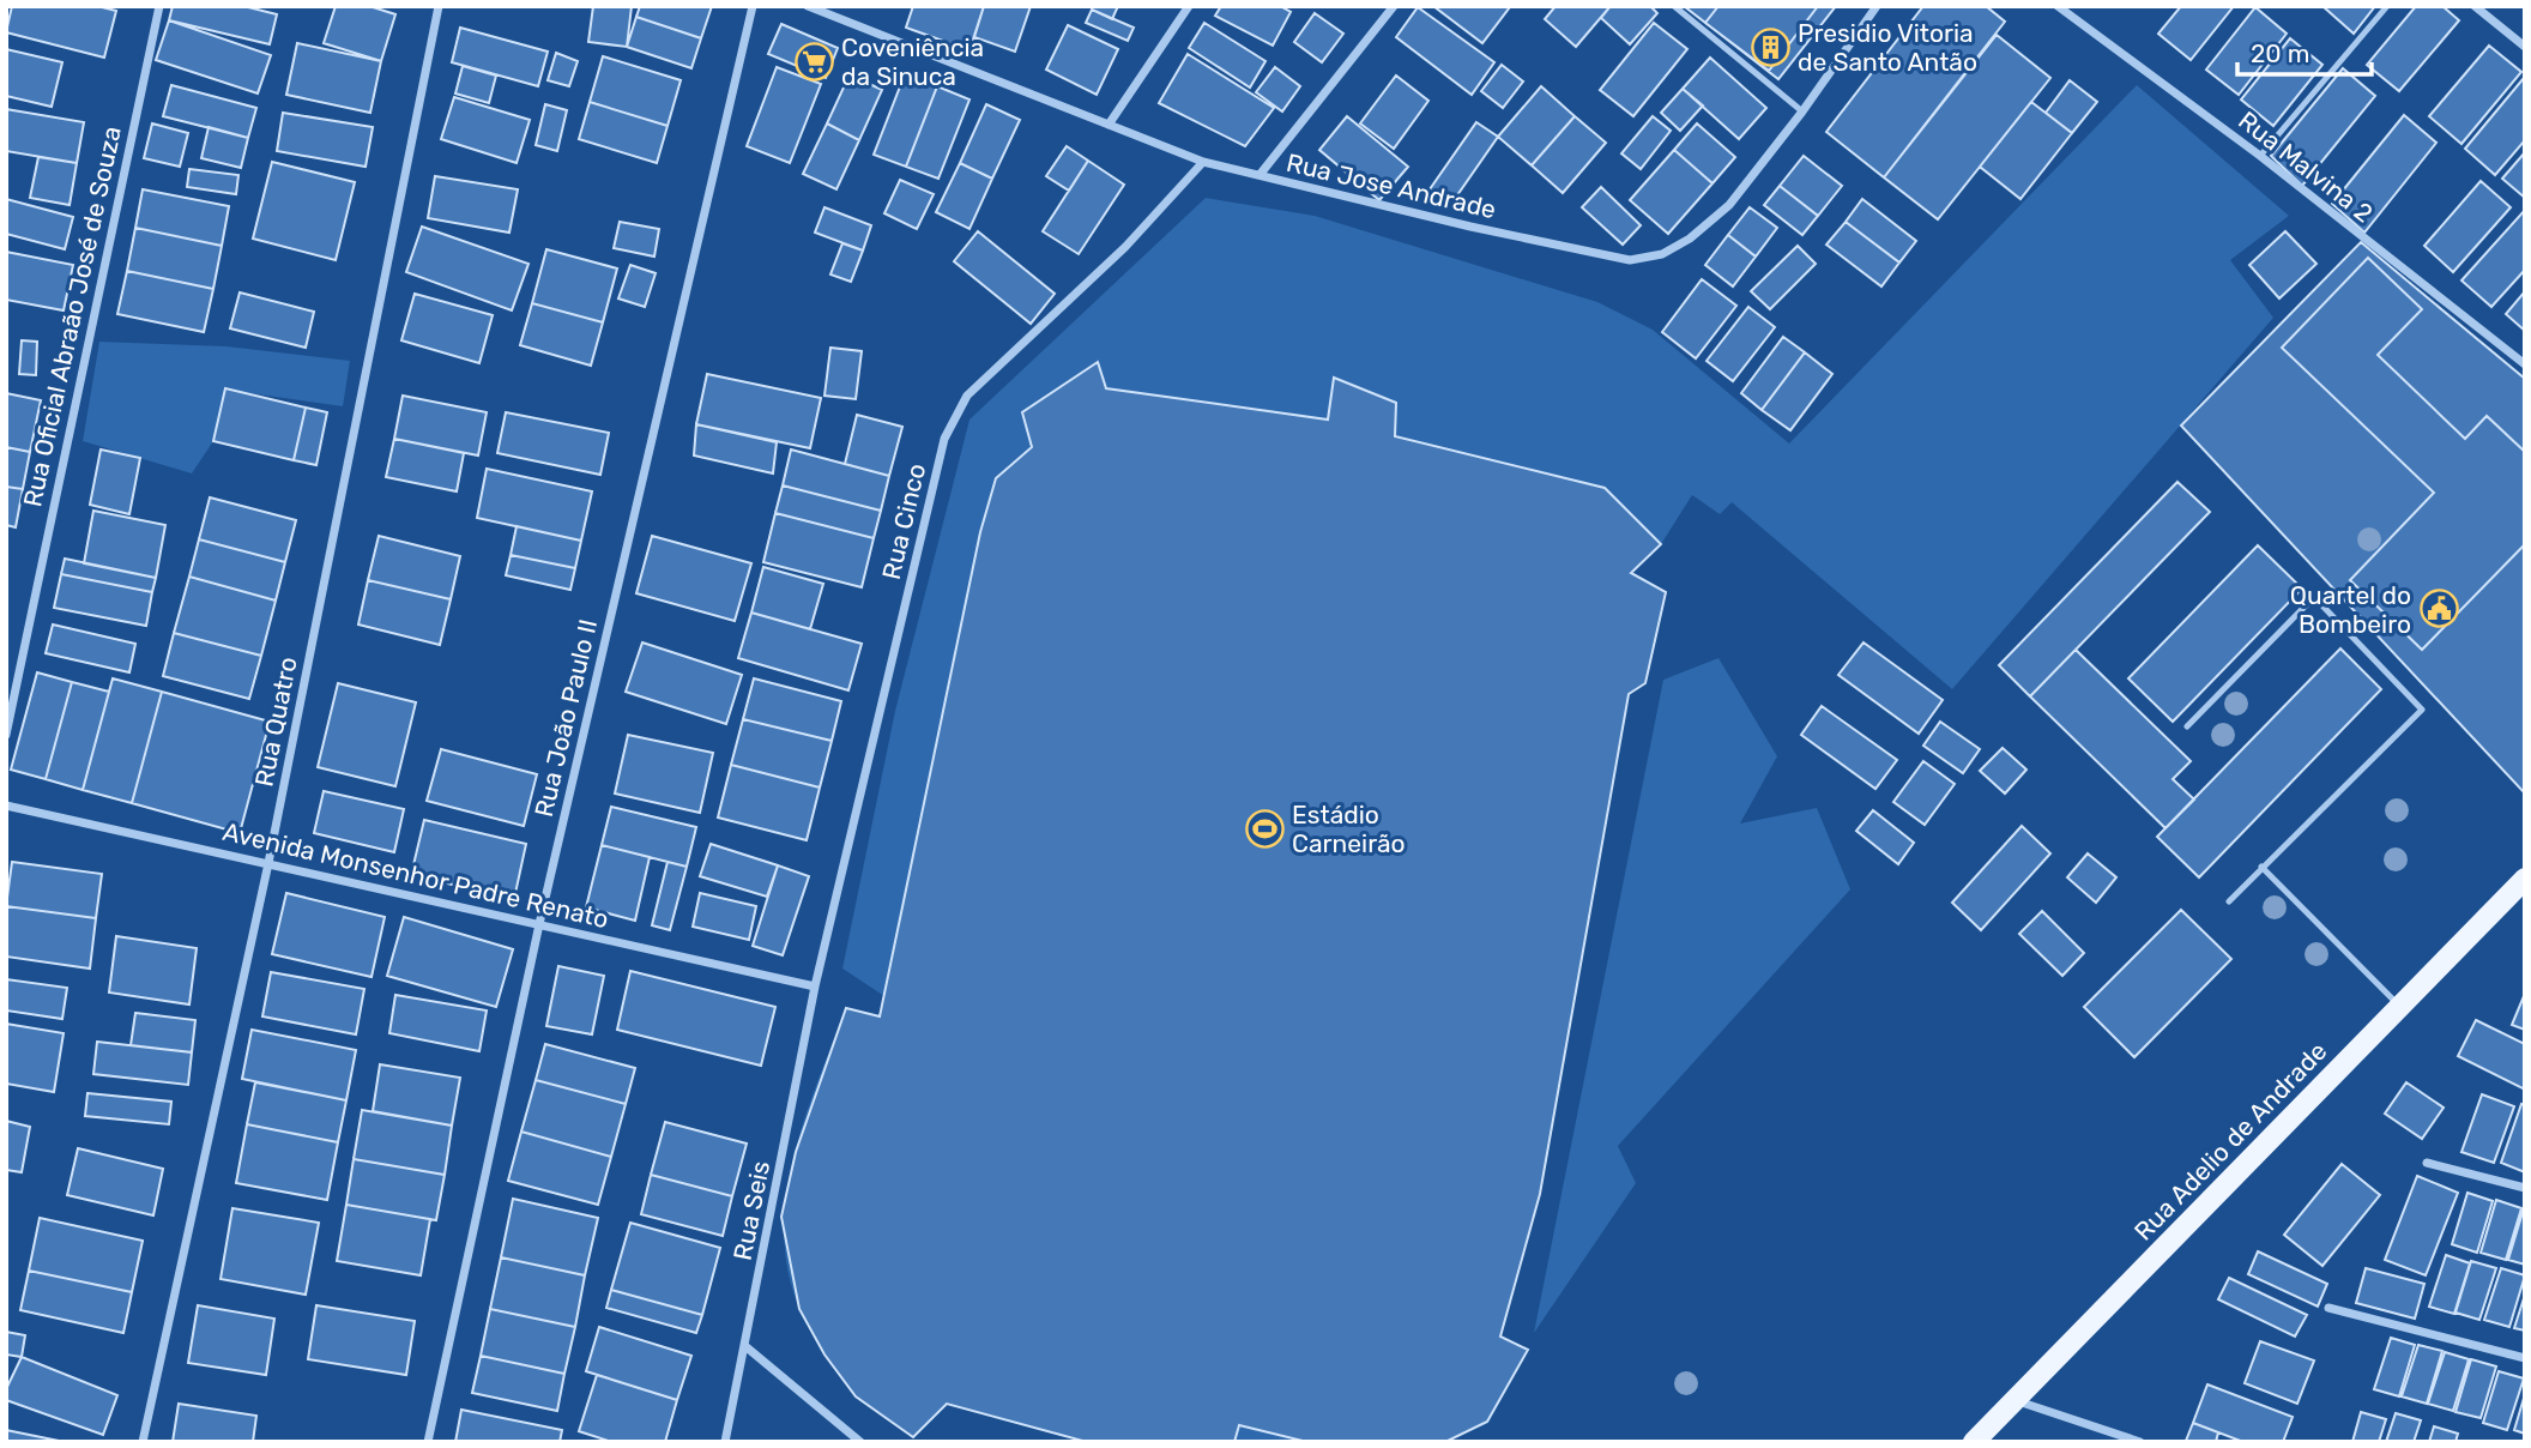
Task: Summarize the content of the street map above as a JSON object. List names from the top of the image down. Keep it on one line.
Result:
{"streets":{"main road":["Rua Adelio de Andrade"],"street":["Rua Malvina 2","Rua Jose Andrade","Rua Oficial Abraão José de Souza","Rua Cinco","Rua João Paulo II","Rua Quatro","Avenida Monsenhor Padre Renato","Rua Seis"]},"crossings":[["Rua Jose Andrade","Rua Cinco"],["Rua Cinco","Avenida Monsenhor Padre Renato"],["Rua Cinco","Rua Seis"],["Rua João Paulo II","Avenida Monsenhor Padre Renato"],["Rua Quatro","Avenida Monsenhor Padre Renato"],["Avenida Monsenhor Padre Renato","Rua Seis"]],"places":{"building":["Presidio Vitoria de Santo Antão"],"supermarket":["Coveniência da Sinuca"],"public building":["Quartel do Bombeiro"],"sports":["Estádio Carneirão"]},"scale_bar":"20 m"}
